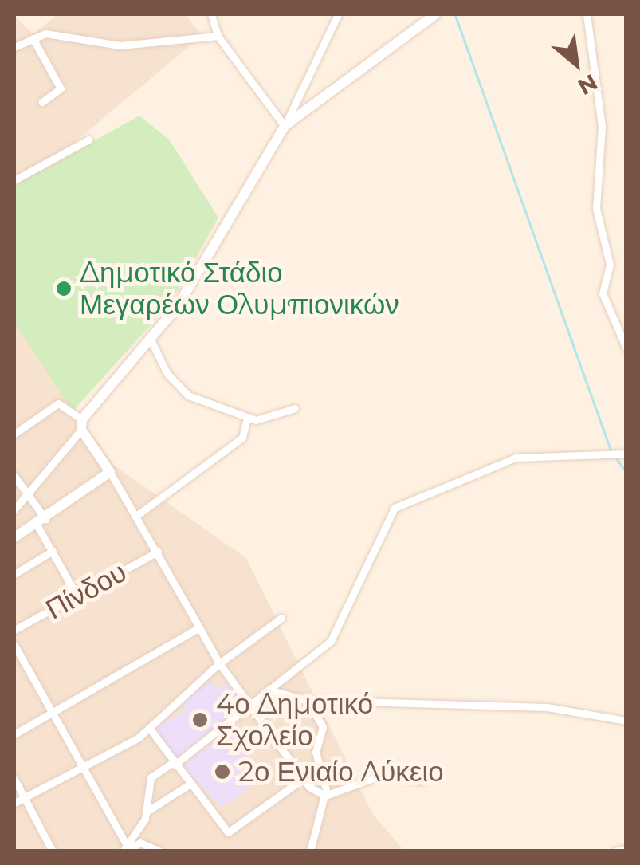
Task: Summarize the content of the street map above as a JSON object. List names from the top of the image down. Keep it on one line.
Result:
{"streets":{"street":["Πίνδου"]},"places":["Δημοτικό Στάδιο Μεγαρέων Ολυμπιονικών","4ο Δημοτικό Σχολείο","2ο Ενιαίο Λύκειο"],"north":"bottom right"}
